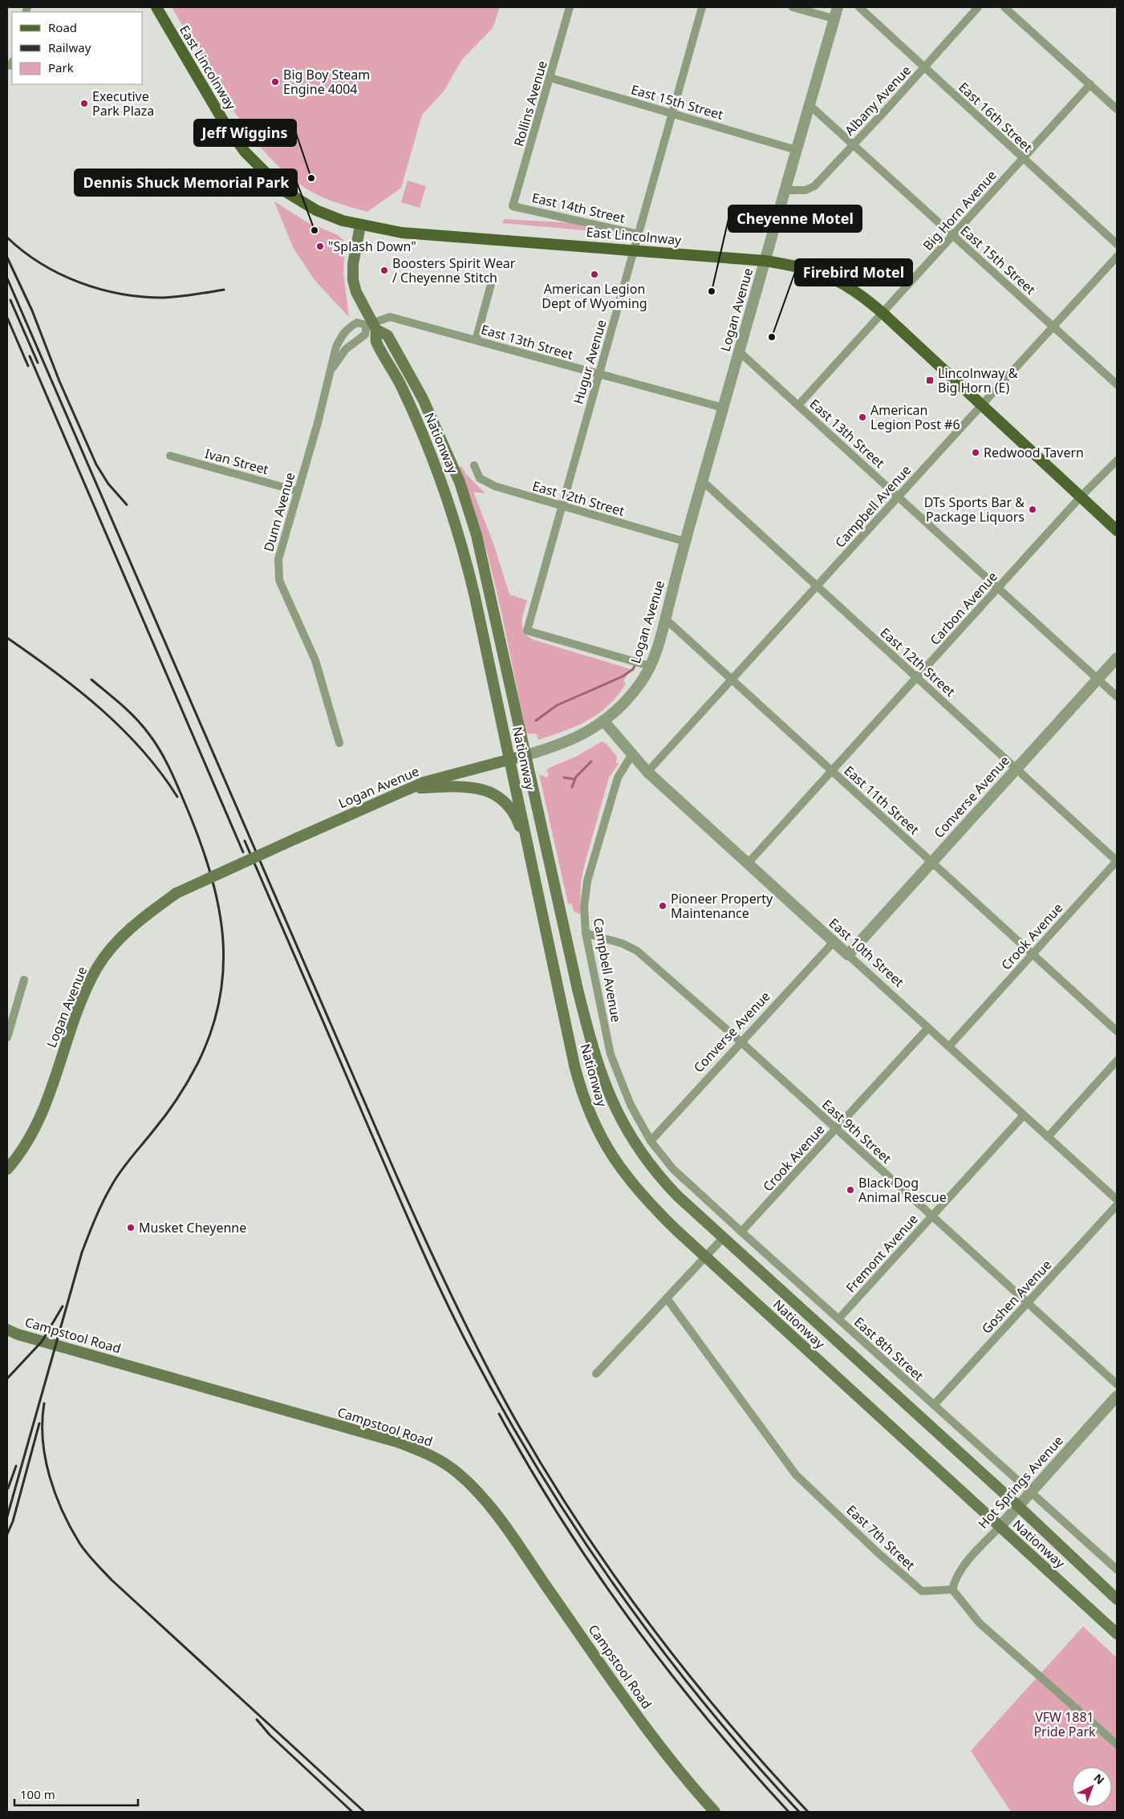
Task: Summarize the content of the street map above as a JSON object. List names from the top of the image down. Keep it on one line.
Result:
{"streets":{"main road":["East Lincolnway","Logan Avenue","Nationway","Campstool Road"],"street":["Albany Avenue","East 15th Street","Rollins Avenue","East 16th Street","East 14th Street","Big Horn Avenue","East 13th Street","Hugur Avenue","Ivan Street","East 12th Street","Campbell Avenue","Dunn Avenue","Carbon Avenue","Converse Avenue","East 11th Street","Crook Avenue","East 10th Street","East 9th Street","Fremont Avenue","Goshen Avenue","East 8th Street","Hot Springs Avenue","East 7th Street"]},"crossings":[["East Lincolnway","Big Horn Avenue"],["East Lincolnway","Logan Avenue"],["East Lincolnway","Hugur Avenue"],["East Lincolnway","Nationway"],["East Lincolnway","Campbell Avenue"],["East Lincolnway","Carbon Avenue"],["Albany Avenue","East 15th Street"],["Albany Avenue","East 16th Street"],["Albany Avenue","Logan Avenue"],["East 15th Street","Rollins Avenue"],["East 15th Street","Big Horn Avenue"],["East 15th Street","Logan Avenue"],["East 15th Street","Hugur Avenue"],["East 15th Street","Campbell Avenue"],["Rollins Avenue","East 14th Street"],["East 16th Street","Big Horn Avenue"],["East 14th Street","Hugur Avenue"],["Big Horn Avenue","East 13th Street"],["Logan Avenue","East 13th Street"],["Logan Avenue","Hugur Avenue"],["Logan Avenue","Nationway"],["Logan Avenue","East 12th Street"],["Logan Avenue","East 11th Street"],["Logan Avenue","East 10th Street"],["East 13th Street","Hugur Avenue"],["East 13th Street","Nationway"],["East 13th Street","Campbell Avenue"],["East 13th Street","Dunn Avenue"],["East 13th Street","Carbon Avenue"],["East 13th Street","Converse Avenue"],["Hugur Avenue","East 12th Street"],["Nationway","Dunn Avenue"],["Nationway","Hot Springs Avenue"],["Ivan Street","Dunn Avenue"],["East 12th Street","Campbell Avenue"],["East 12th Street","Carbon Avenue"],["East 12th Street","Converse Avenue"],["East 12th Street","Crook Avenue"],["Campbell Avenue","Converse Avenue"],["Campbell Avenue","East 11th Street"],["Campbell Avenue","East 10th Street"],["Campbell Avenue","East 9th Street"],["Campbell Avenue","East 8th Street"],["Carbon Avenue","East 11th Street"],["Carbon Avenue","East 10th Street"],["Converse Avenue","East 11th Street"],["Converse Avenue","East 10th Street"],["Converse Avenue","East 9th Street"],["Converse Avenue","East 8th Street"],["East 11th Street","Crook Avenue"],["Crook Avenue","East 10th Street"],["Crook Avenue","East 9th Street"],["Crook Avenue","East 8th Street"],["East 10th Street","Fremont Avenue"],["East 9th Street","Fremont Avenue"],["East 9th Street","Goshen Avenue"],["Fremont Avenue","East 8th Street"],["Goshen Avenue","East 8th Street"],["East 8th Street","Hot Springs Avenue"],["Hot Springs Avenue","East 7th Street"]],"parks":["VFW 1881 Pride Park"],"places":{"other":["Big Boy Steam Engine 4004","Executive Park Plaza","Jeff Wiggins","Dennis Shuck Memorial Park","\"Splash Down\"","Boosters Spirit Wear / Cheyenne Stitch","American Legion Dept of Wyoming","Cheyenne Motel","Firebird Motel","American Legion Post #6","Redwood Tavern","DTs Sports Bar & Package Liquors","Pioneer Property Maintenance","Black Dog Animal Rescue","Musket Cheyenne"],"transit":["Lincolnway & Big Horn (E)"]},"legend":["Road","Railway","Park"],"scale_bar":"100 m","north":"top right"}
